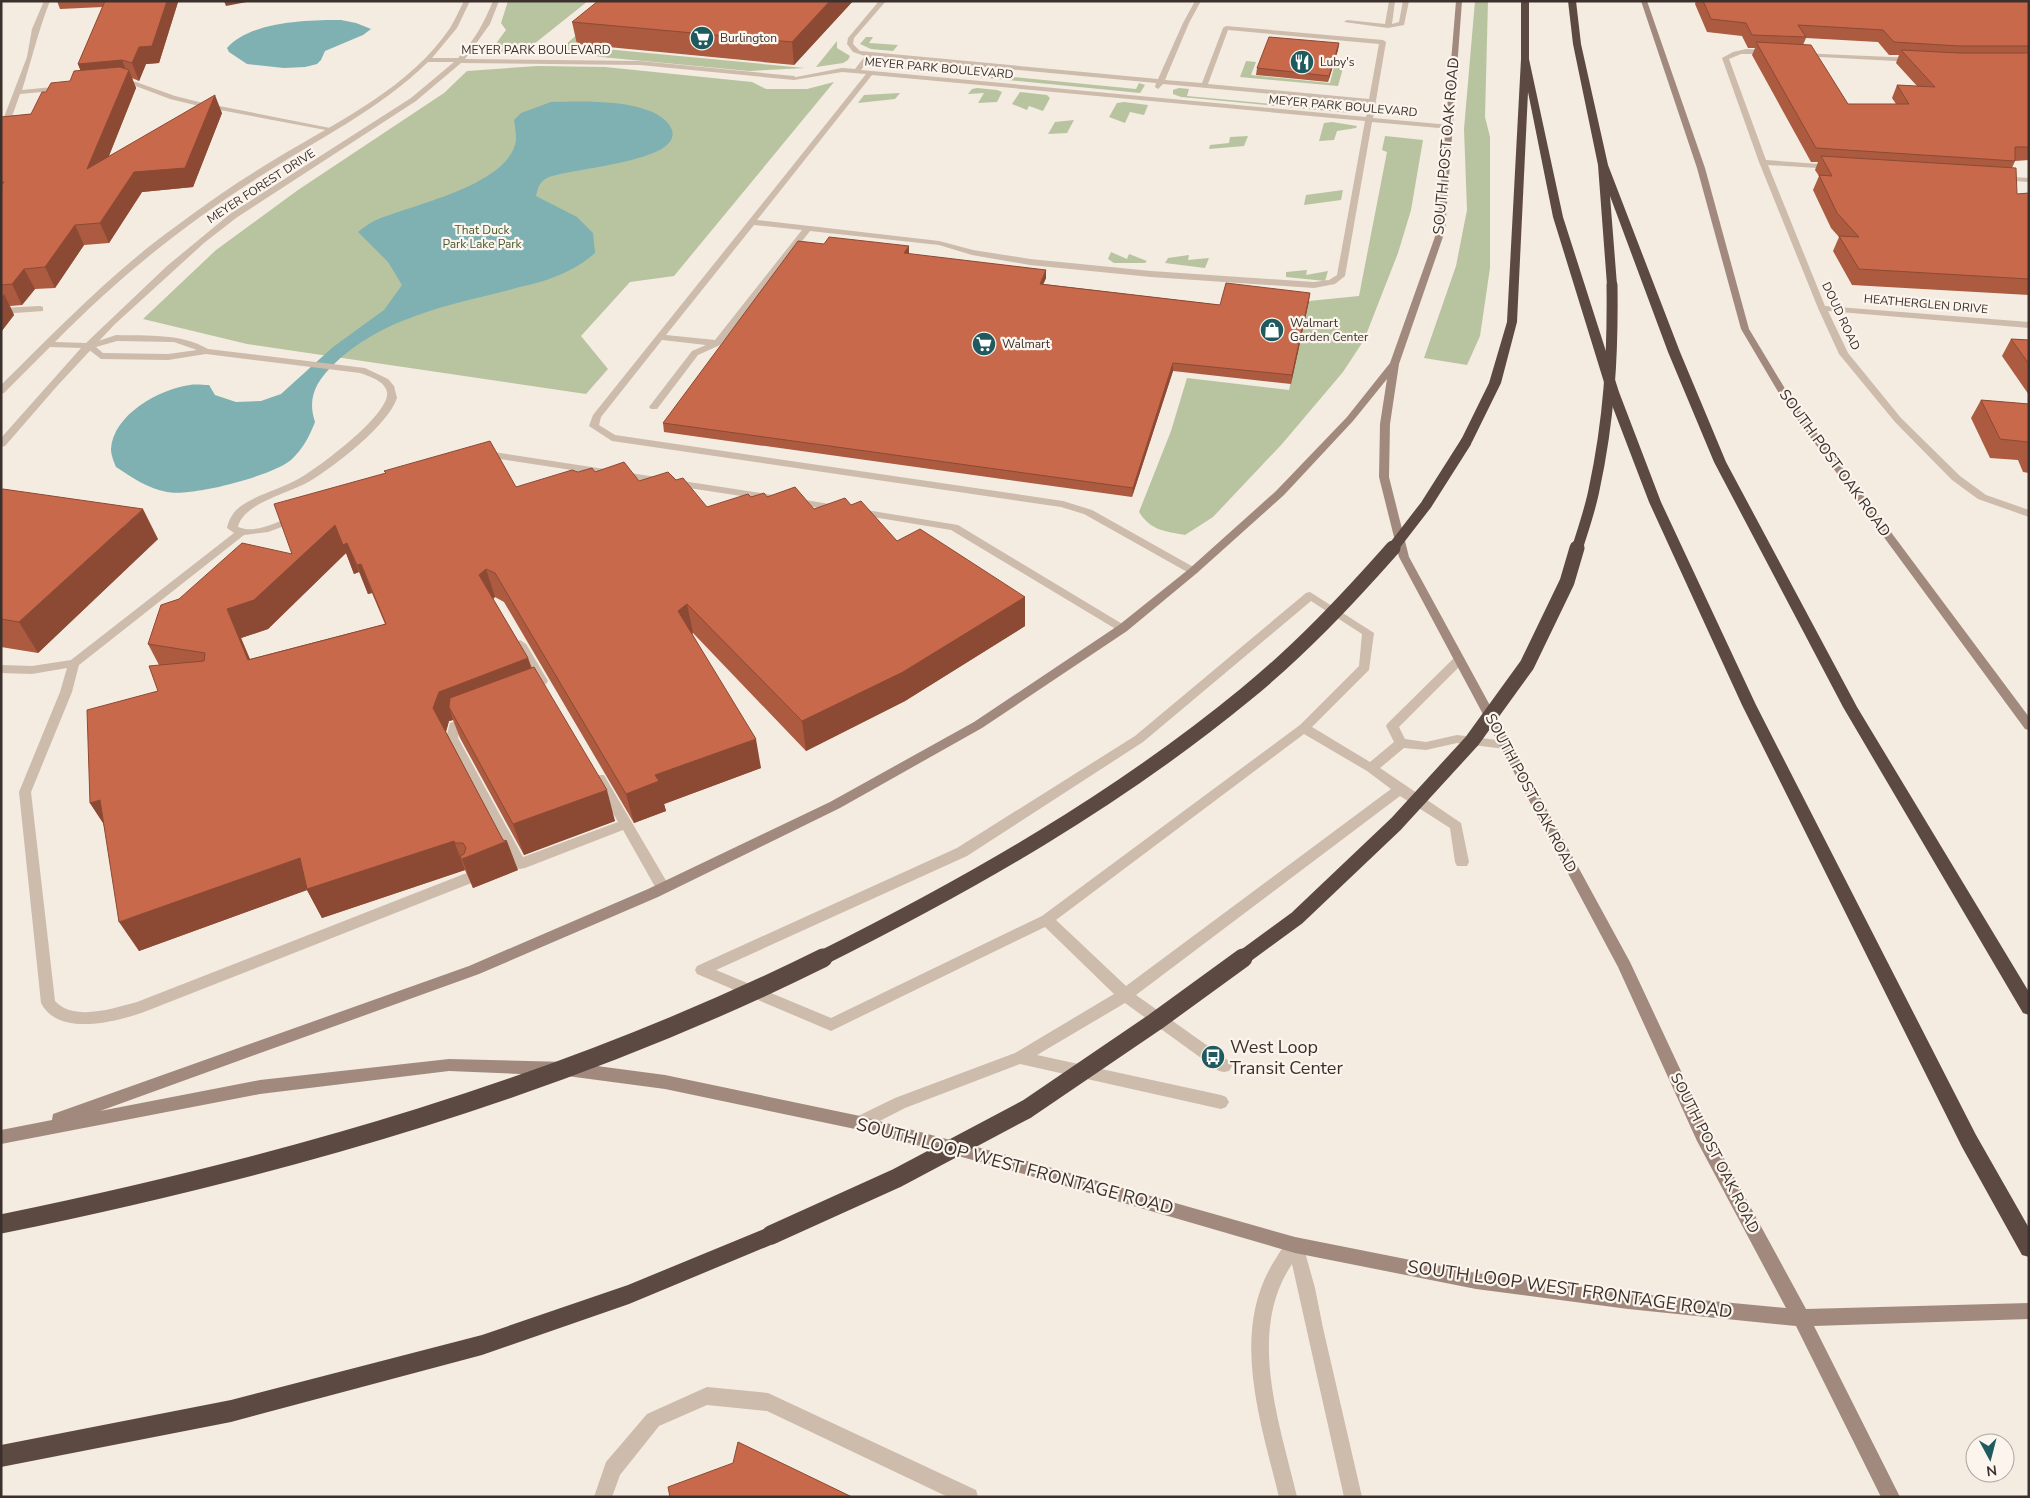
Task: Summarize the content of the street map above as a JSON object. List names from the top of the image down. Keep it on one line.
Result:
{"streets":{"main road":["SOUTH POST OAK ROAD","SOUTH LOOP WEST FRONTAGE ROAD"],"street":["MEYER PARK BOULEVARD","MEYER FOREST DRIVE","HEATHERGLEN DRIVE","DOUD ROAD"]},"crossings":[["MEYER PARK BOULEVARD","SOUTH POST OAK ROAD"],["MEYER PARK BOULEVARD","MEYER FOREST DRIVE"],["SOUTH POST OAK ROAD","SOUTH LOOP WEST FRONTAGE ROAD"],["HEATHERGLEN DRIVE","DOUD ROAD"]],"parks":["That Duck Park Lake Park"],"places":{"supermarket":["Burlington","Walmart"],"restaurant":["Luby's"],"shop":["Walmart Garden Center"],"bus stop":["West Loop Transit Center"]},"north":"bottom"}
